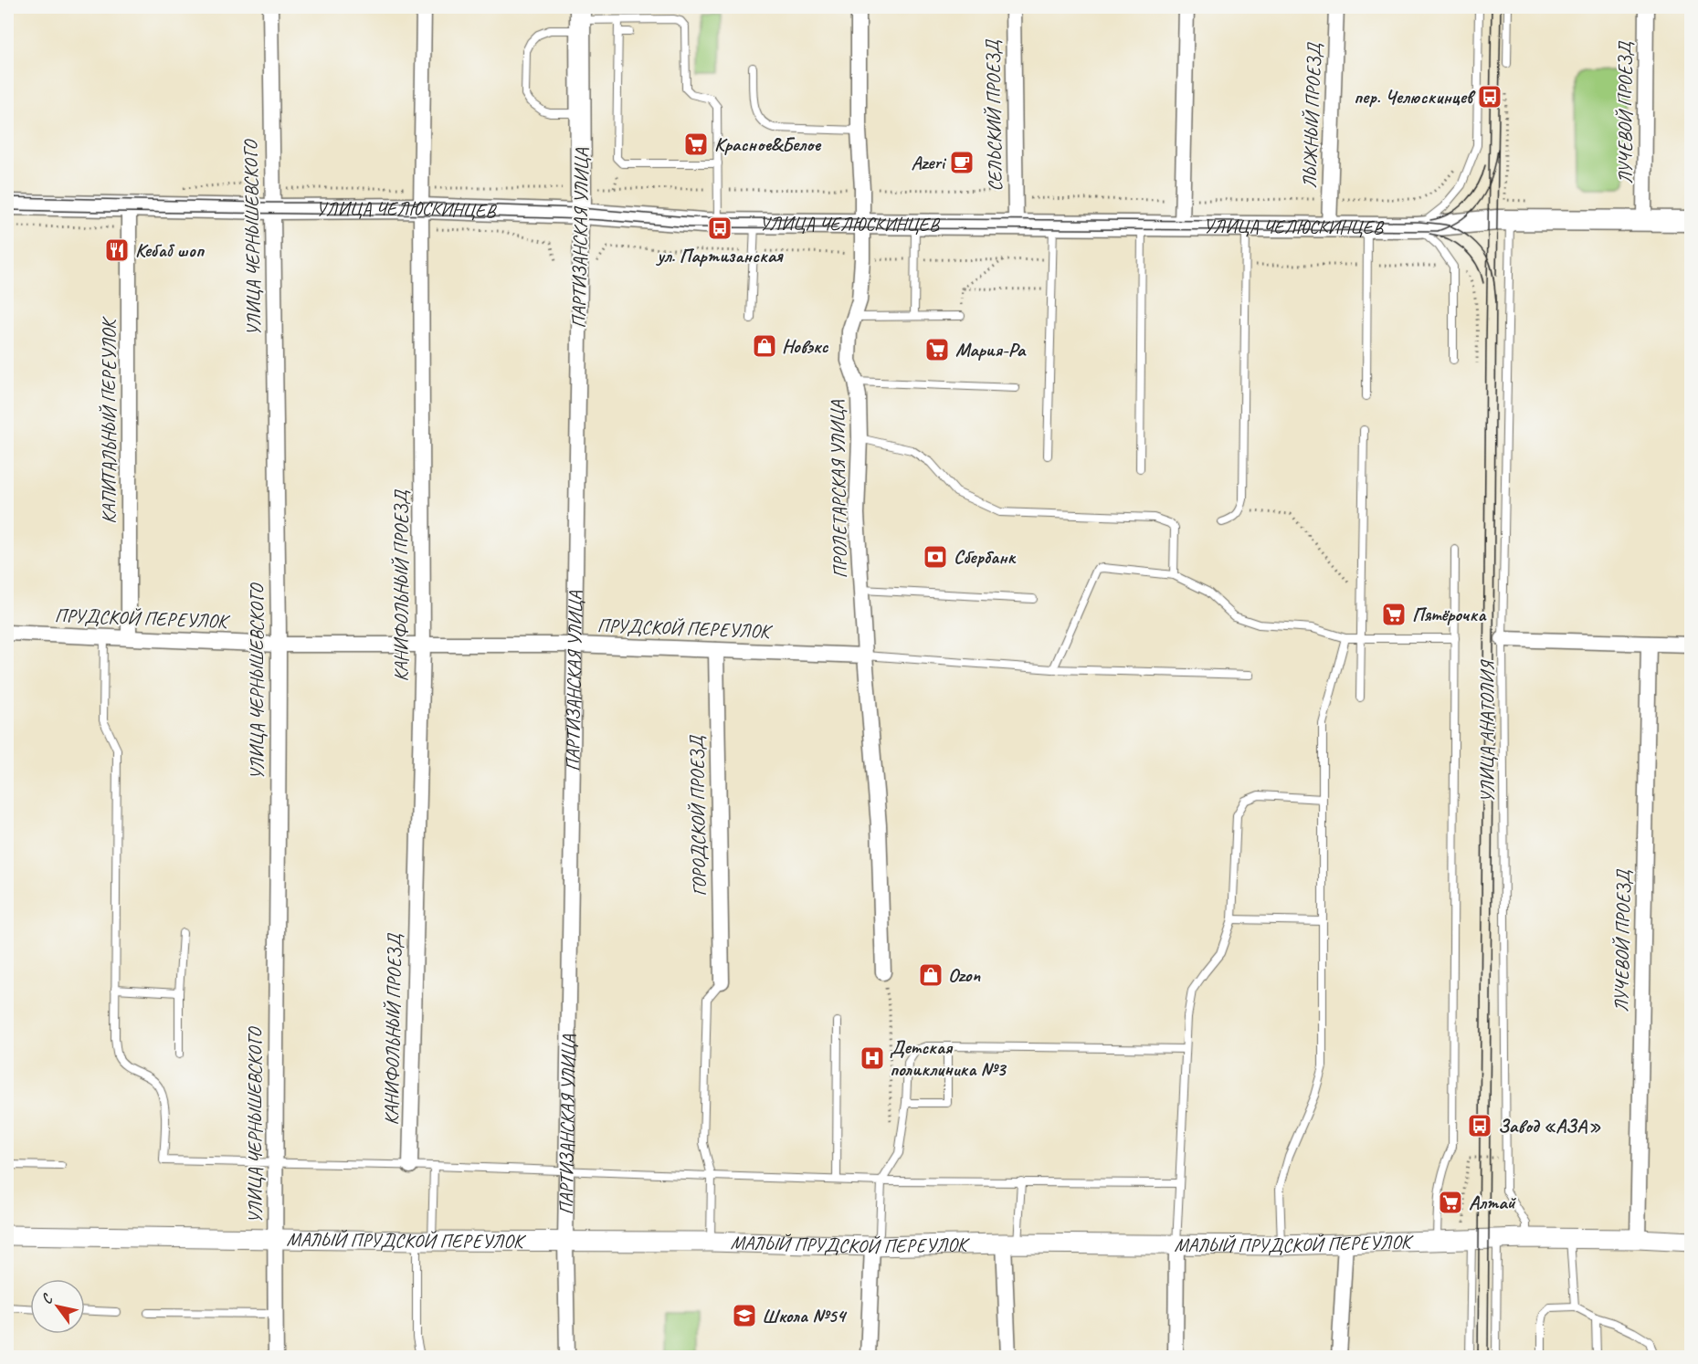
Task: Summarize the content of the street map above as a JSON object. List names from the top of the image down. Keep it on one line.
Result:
{"streets":{"main road":["УЛИЦА ЧЕЛЮСКИНЦЕВ","ПАРТИЗАНСКАЯ УЛИЦА"],"street":["ЛУЧЕВОЙ ПРОЕЗД","СЕЛЬСКИЙ ПРОЕЗД","ЛЫЖНЫЙ ПРОЕЗД","УЛИЦА ЧЕРНЫШЕВСКОГО","КАПИТАЛЬНЫЙ ПЕРЕУЛОК","ПРОЛЕТАРСКАЯ УЛИЦА","КАНИФОЛЬНЫЙ ПРОЕЗД","ПРУДСКОЙ ПЕРЕУЛОК","ГОРОДСКОЙ ПРОЕЗД","МАЛЫЙ ПРУДСКОЙ ПЕРЕУЛОК"],"lane":["УЛИЦА АНАТОЛИЯ"]},"crossings":[["ЛУЧЕВОЙ ПРОЕЗД","УЛИЦА ЧЕЛЮСКИНЦЕВ"],["ЛУЧЕВОЙ ПРОЕЗД","МАЛЫЙ ПРУДСКОЙ ПЕРЕУЛОК"],["СЕЛЬСКИЙ ПРОЕЗД","УЛИЦА ЧЕЛЮСКИНЦЕВ"],["ЛЫЖНЫЙ ПРОЕЗД","УЛИЦА ЧЕЛЮСКИНЦЕВ"],["УЛИЦА ЧЕЛЮСКИНЦЕВ","УЛИЦА ЧЕРНЫШЕВСКОГО"],["УЛИЦА ЧЕЛЮСКИНЦЕВ","ПАРТИЗАНСКАЯ УЛИЦА"],["УЛИЦА ЧЕЛЮСКИНЦЕВ","КАПИТАЛЬНЫЙ ПЕРЕУЛОК"],["УЛИЦА ЧЕЛЮСКИНЦЕВ","ПРОЛЕТАРСКАЯ УЛИЦА"],["УЛИЦА ЧЕЛЮСКИНЦЕВ","КАНИФОЛЬНЫЙ ПРОЕЗД"],["УЛИЦА ЧЕЛЮСКИНЦЕВ","УЛИЦА АНАТОЛИЯ"],["УЛИЦА ЧЕРНЫШЕВСКОГО","ПРУДСКОЙ ПЕРЕУЛОК"],["УЛИЦА ЧЕРНЫШЕВСКОГО","МАЛЫЙ ПРУДСКОЙ ПЕРЕУЛОК"],["ПАРТИЗАНСКАЯ УЛИЦА","ПРУДСКОЙ ПЕРЕУЛОК"],["ПАРТИЗАНСКАЯ УЛИЦА","МАЛЫЙ ПРУДСКОЙ ПЕРЕУЛОК"],["КАПИТАЛЬНЫЙ ПЕРЕУЛОК","ПРУДСКОЙ ПЕРЕУЛОК"],["ПРОЛЕТАРСКАЯ УЛИЦА","ПРУДСКОЙ ПЕРЕУЛОК"],["КАНИФОЛЬНЫЙ ПРОЕЗД","ПРУДСКОЙ ПЕРЕУЛОК"],["ПРУДСКОЙ ПЕРЕУЛОК","ГОРОДСКОЙ ПРОЕЗД"],["УЛИЦА АНАТОЛИЯ","МАЛЫЙ ПРУДСКОЙ ПЕРЕУЛОК"]],"places":{"bus stop":["пер. Челюскинцев","ул. Партизанская","Завод «АЗА»"],"supermarket":["Красное&Белое","Мария-Ра","Пятёрочка","Алтай"],"cafe":["Azeri"],"restaurant":["Кебаб шоп"],"shop":["Новэкс","Ozon"],"bank":["Сбербанк"],"hospital":["Детская поликлиника №3"],"school or university":["Школа №54"]},"north":"top left"}
